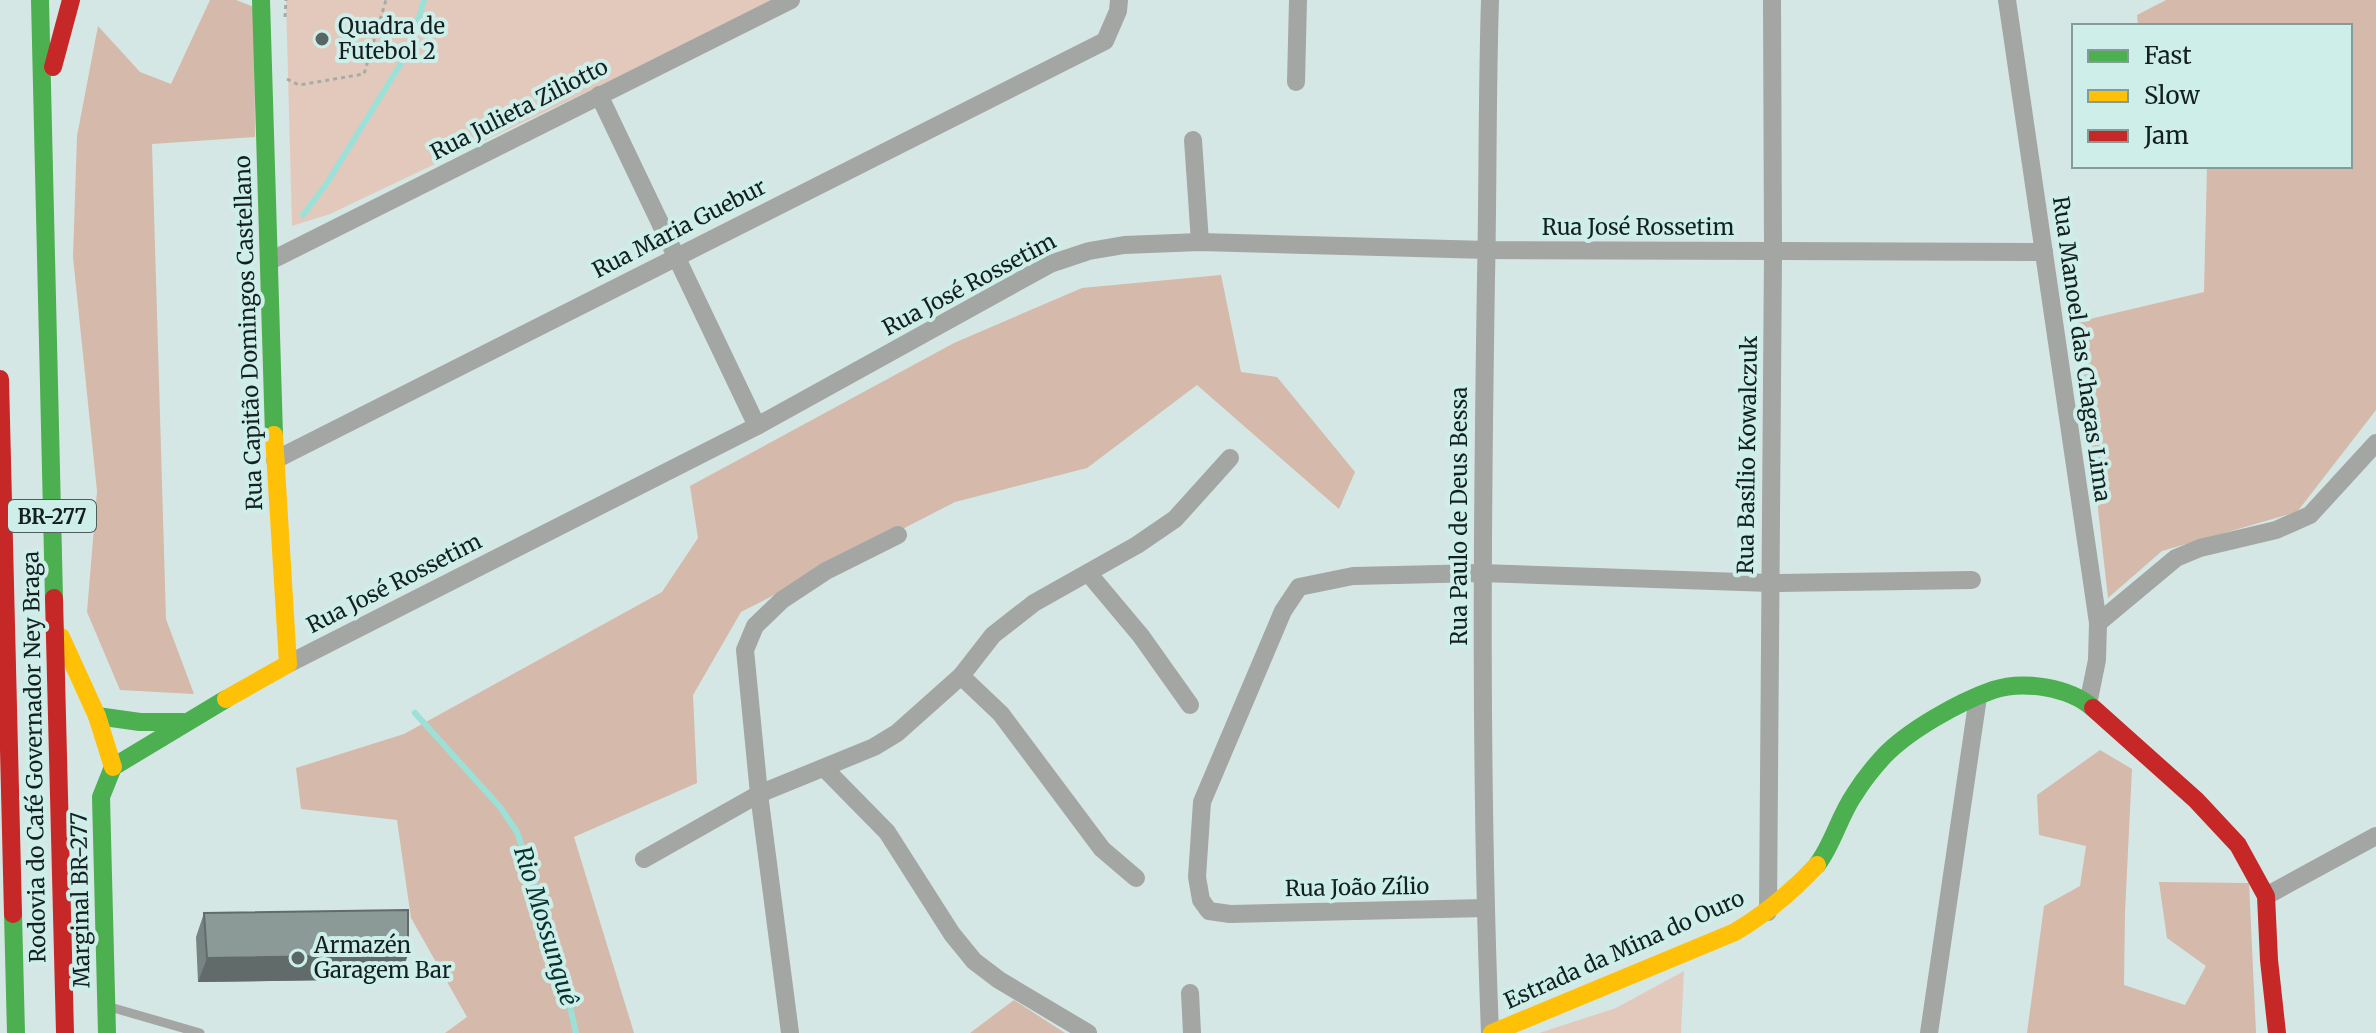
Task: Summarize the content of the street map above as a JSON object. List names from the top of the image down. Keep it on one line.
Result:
{"streets":{"main road":["Rua José Rossetim","Rua Capitão Domingos Castellano","BR-277","Rodovia do Café Governador Ney Braga","Marginal BR-277","Estrada da Mina do Ouro"],"street":["Rua Julieta Ziliotto","Rua Maria Guebur","Rua Manoel das Chagas Lima","Rua Basílio Kowalczuk","Rua Paulo de Deus Bessa","Rua João Zílio"]},"crossings":[["Rua Julieta Ziliotto","Rua Capitão Domingos Castellano"],["Rua José Rossetim","Rua Capitão Domingos Castellano"],["Rua José Rossetim","Rua Manoel das Chagas Lima"],["Rua José Rossetim","Rua Basílio Kowalczuk"],["Rua José Rossetim","Rua Paulo de Deus Bessa"],["Rua José Rossetim","Marginal BR-277"],["Rua Maria Guebur","Rua Capitão Domingos Castellano"],["Rua Manoel das Chagas Lima","Estrada da Mina do Ouro"],["Rua Basílio Kowalczuk","Estrada da Mina do Ouro"],["Rua Paulo de Deus Bessa","Rua João Zílio"],["Rua Paulo de Deus Bessa","Estrada da Mina do Ouro"]],"water":["Rio Mossunguê"],"places":["Quadra de Futebol 2","Armazén Garagem Bar"],"legend":["Fast","Slow","Jam"]}
